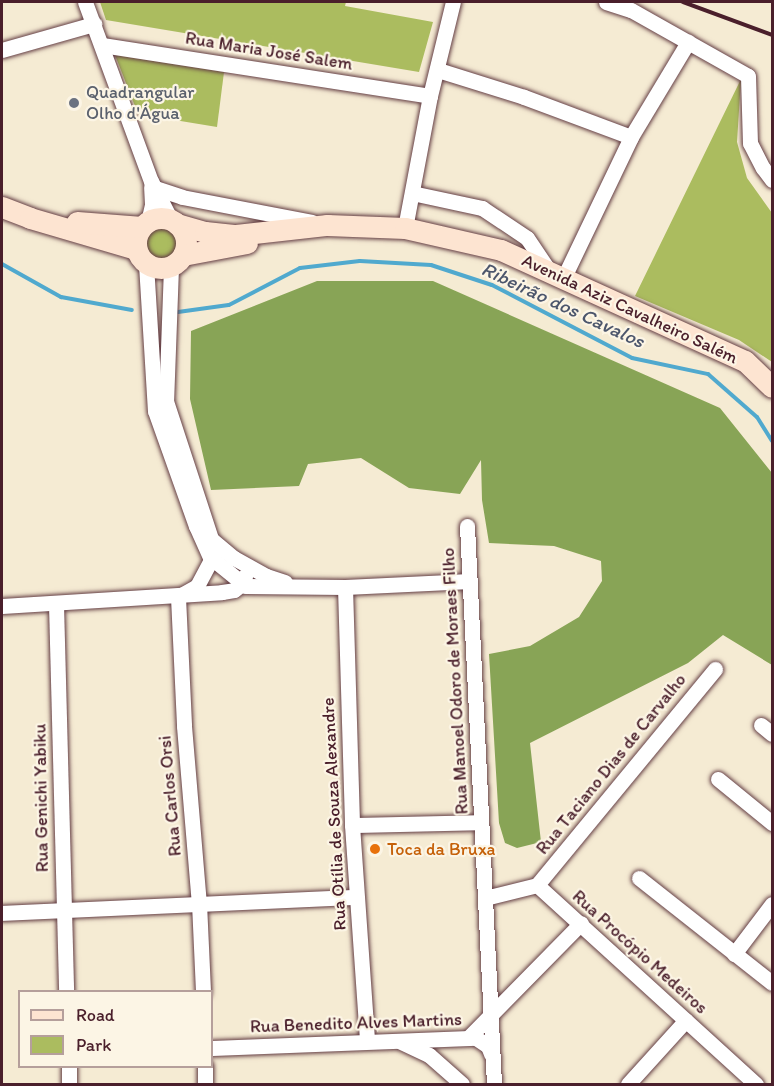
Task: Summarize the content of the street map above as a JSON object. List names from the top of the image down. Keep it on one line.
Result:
{"streets":{"main road":["Avenida Aziz Cavalheiro Salém"],"street":["Rua Maria José Salem","Rua Manoel Odoro de Moraes Filho","Rua Taciano Dias de Carvalho","Rua Carlos Orsi","Rua Genichi Yabiku","Rua Otília de Souza Alexandre","Rua Procópio Medeiros","Rua Benedito Alves Martins"]},"crossings":[["Rua Manoel Odoro de Moraes Filho","Rua Benedito Alves Martins"],["Rua Taciano Dias de Carvalho","Rua Procópio Medeiros"],["Rua Otília de Souza Alexandre","Rua Benedito Alves Martins"]],"water":["Ribeirão dos Cavalos"],"places":["Quadrangular Olho d'Água","Toca da Bruxa"],"legend":["Road","Park"]}
